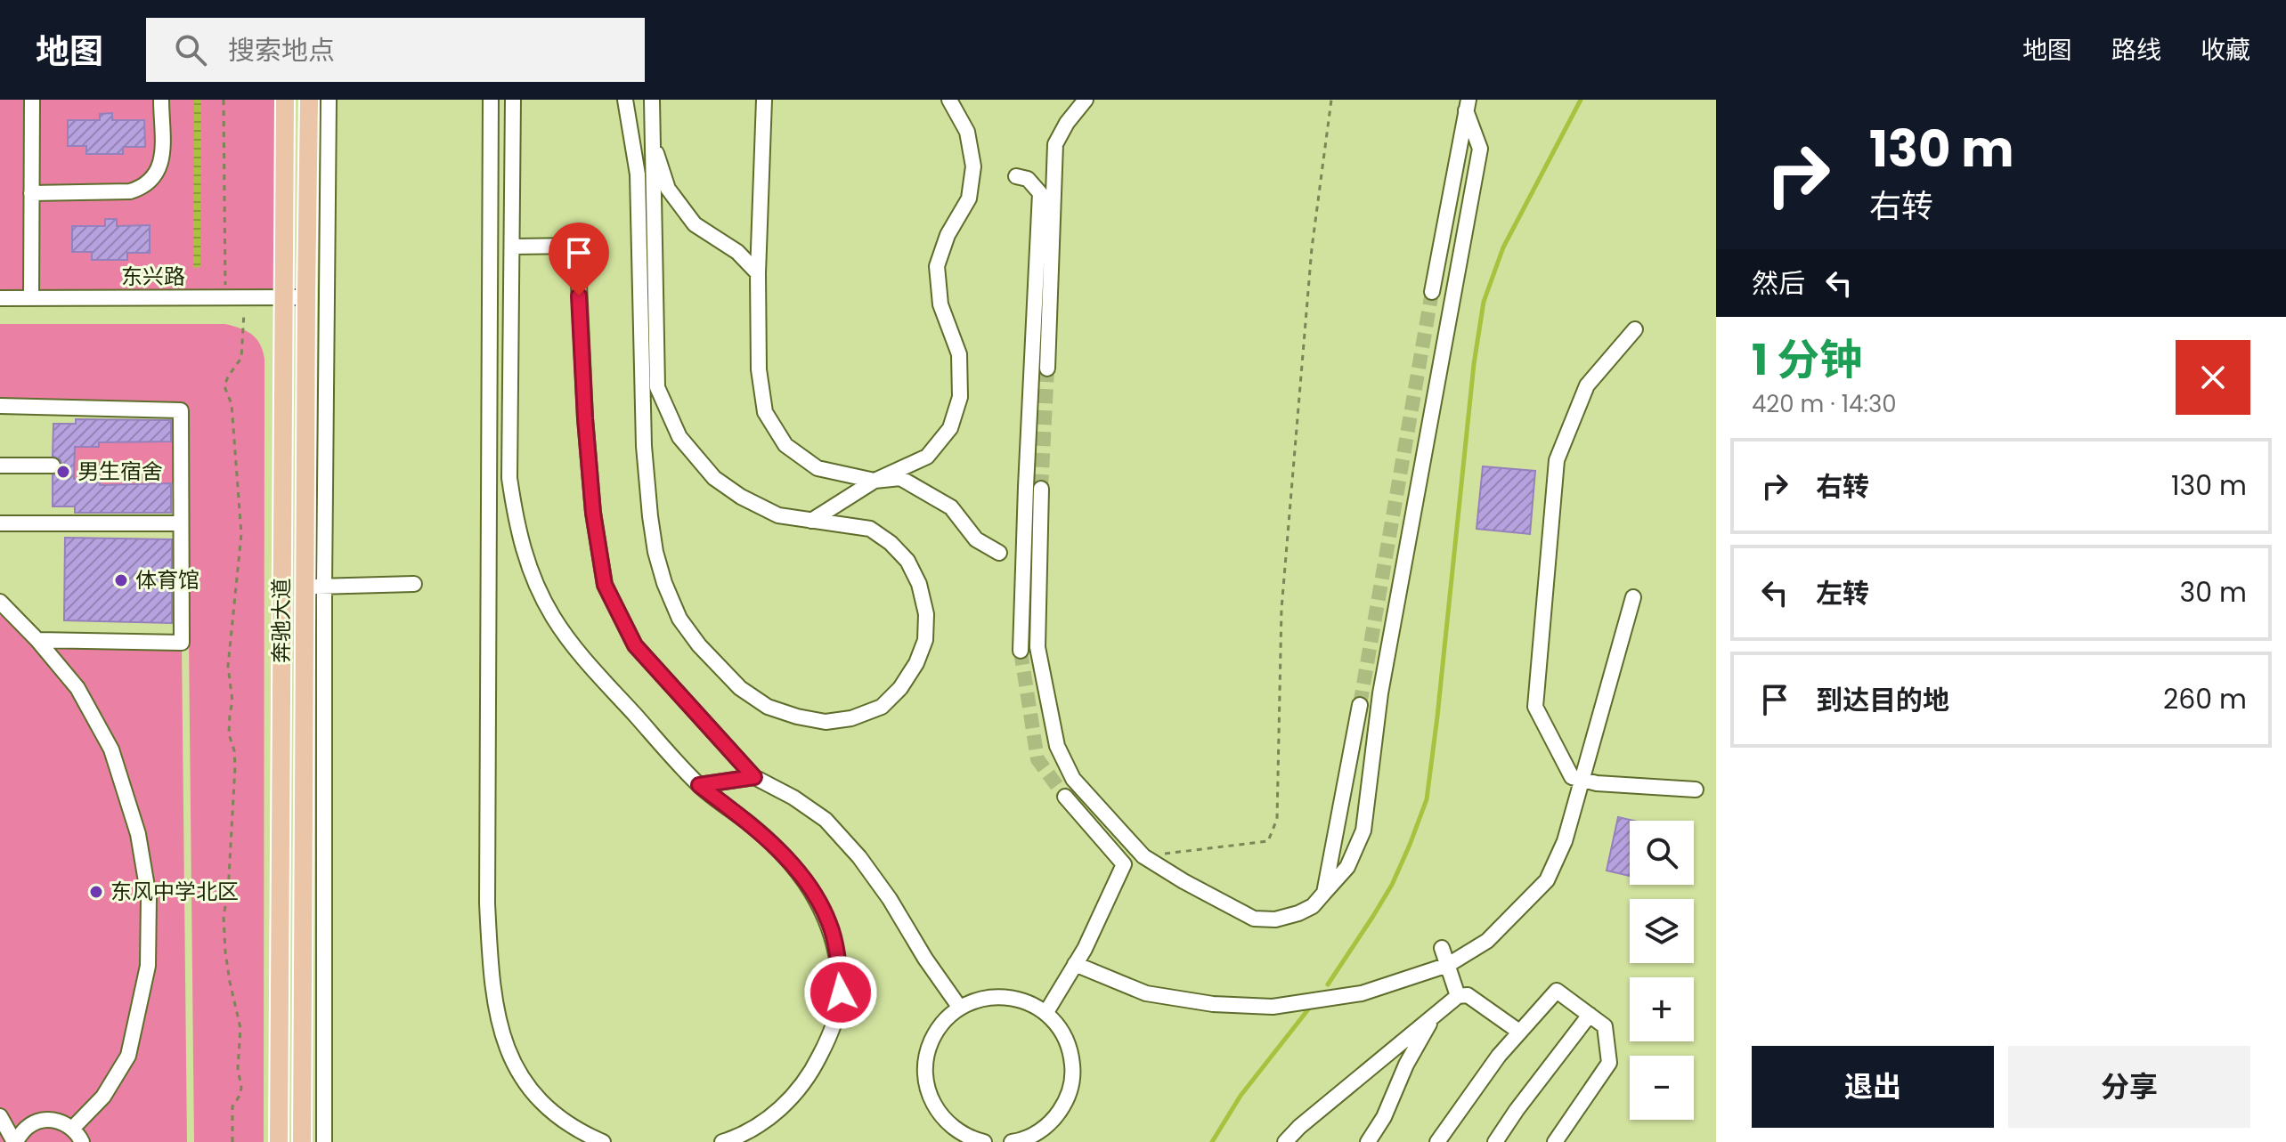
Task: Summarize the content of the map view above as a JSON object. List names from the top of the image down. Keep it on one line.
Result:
{"streets":{"main road":["奔驰大道"],"street":["东兴路"]},"crossings":[["东兴路","奔驰大道"]],"places":["男生宿舍","体育馆","东风中学北区"],"page":{"header":"地图","search":"搜索地点","nav":["地图","路线","收藏"],"turn":["130 m","右转"],"then":"然后","heading":["1 分钟","420 m · 14:30"],"list":[{"name":"右转","value":"130 m"},{"name":"左转","value":"30 m"},{"name":"到达目的地","value":"260 m"}],"map_buttons":["+","−"],"buttons":["退出","分享"]}}
